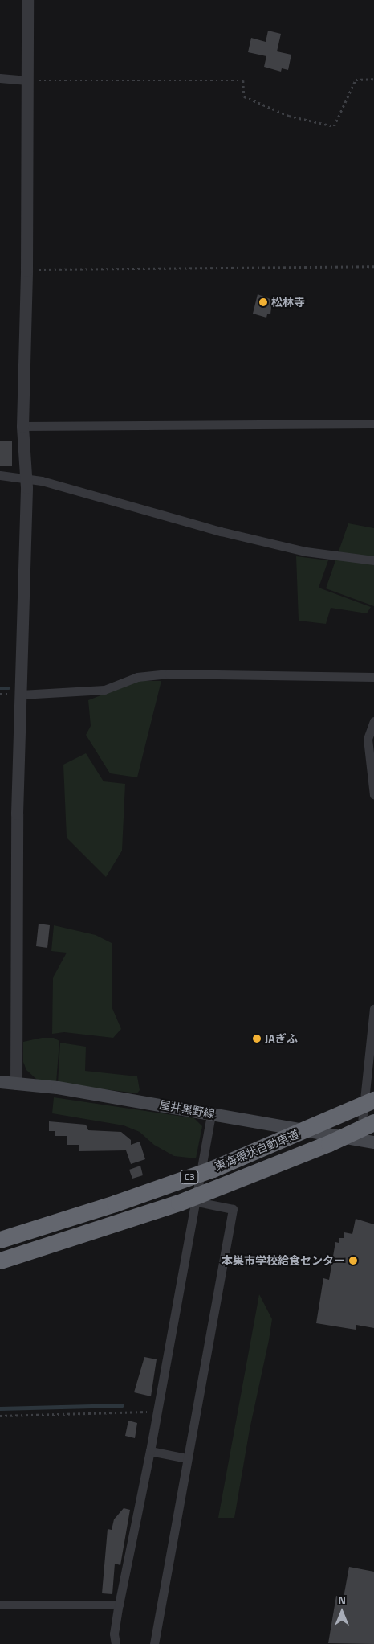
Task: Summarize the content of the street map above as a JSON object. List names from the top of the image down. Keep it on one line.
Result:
{"streets":{"highway":["東海環状自動車道","C3"],"main road":["屋井黒野線"]},"places":["松林寺","JAぎふ","本巣市学校給食センター"],"north":"top"}
